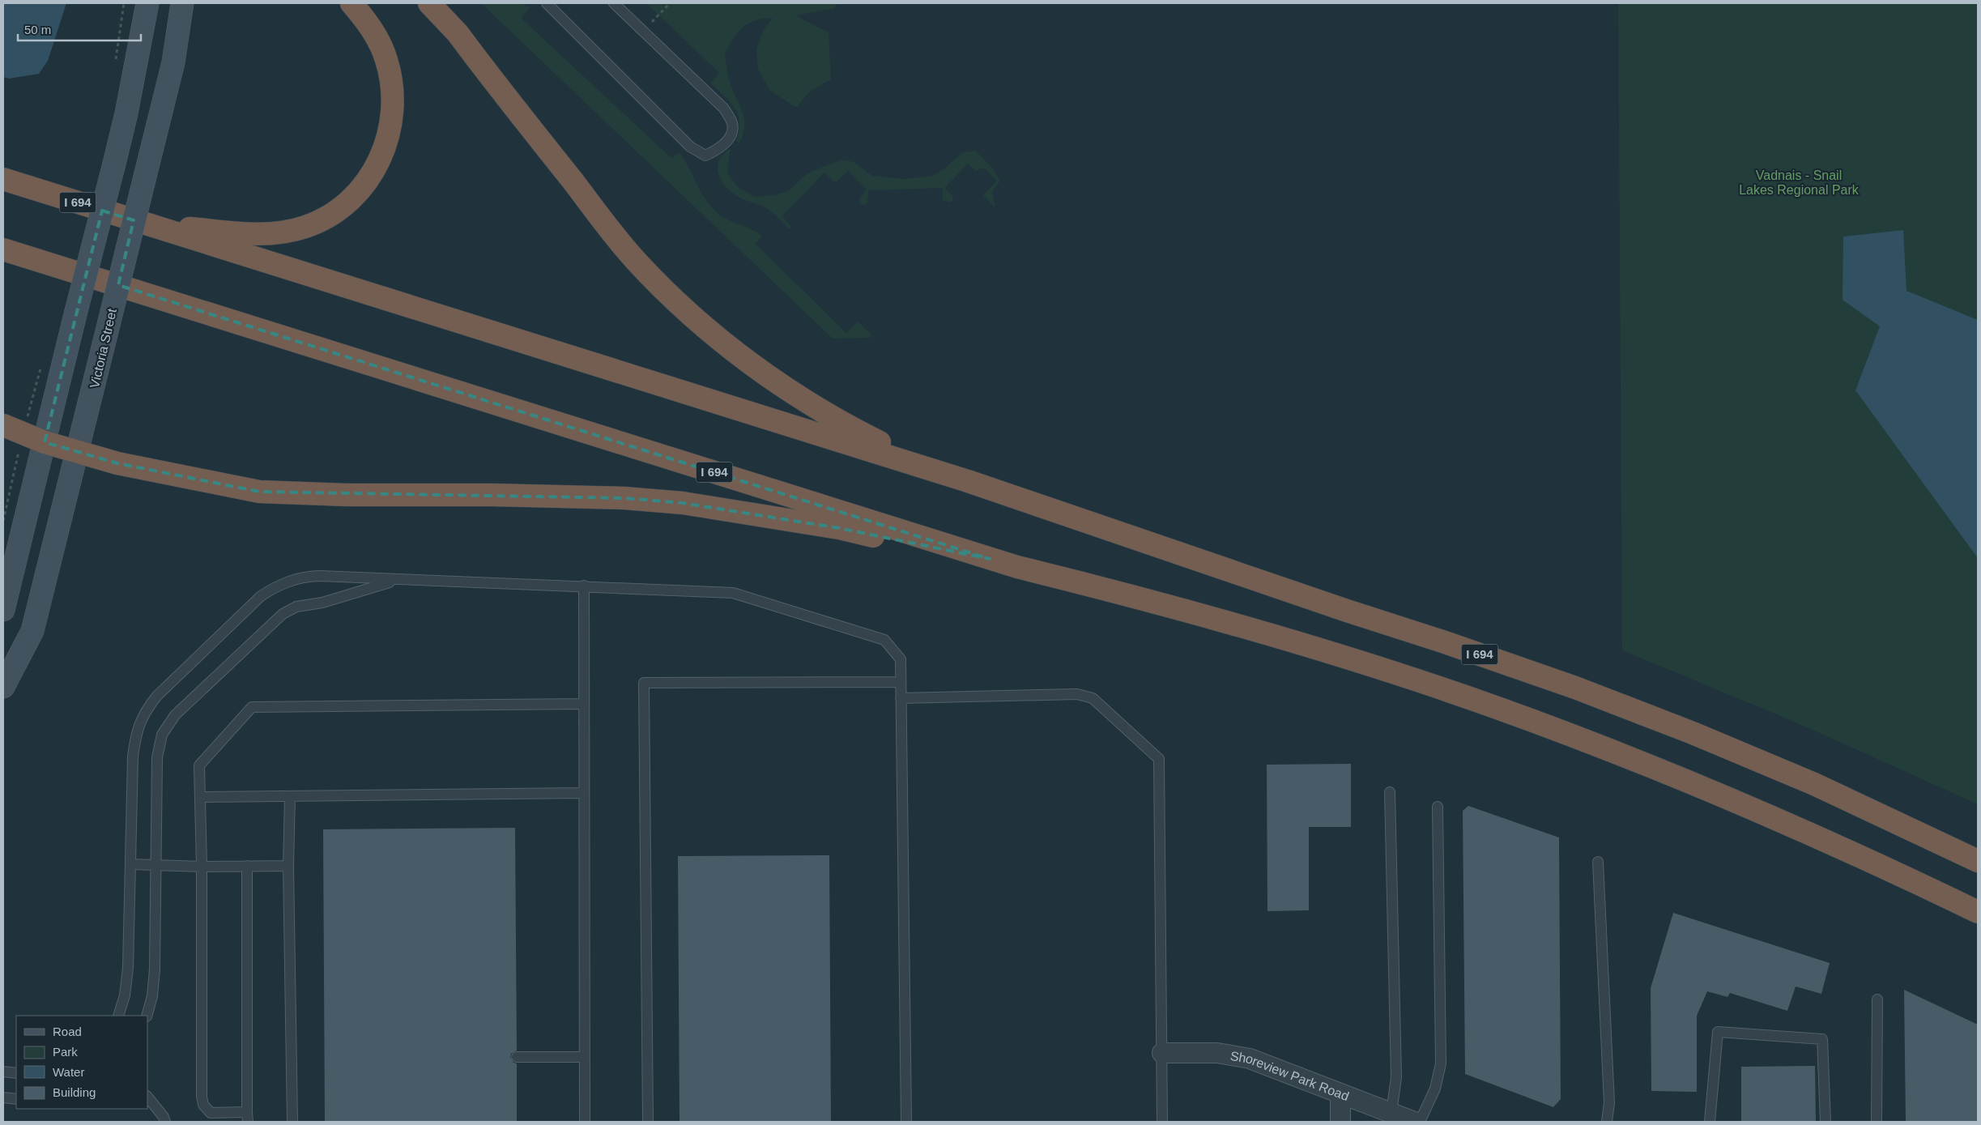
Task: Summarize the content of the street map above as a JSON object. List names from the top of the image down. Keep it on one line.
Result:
{"streets":{"highway":["I 694"],"street":["Victoria Street","Shoreview Park Road"]},"parks":["Vadnais - Snail Lakes Regional Park"],"legend":["Road","Park","Water","Building"],"scale_bar":"50 m"}
